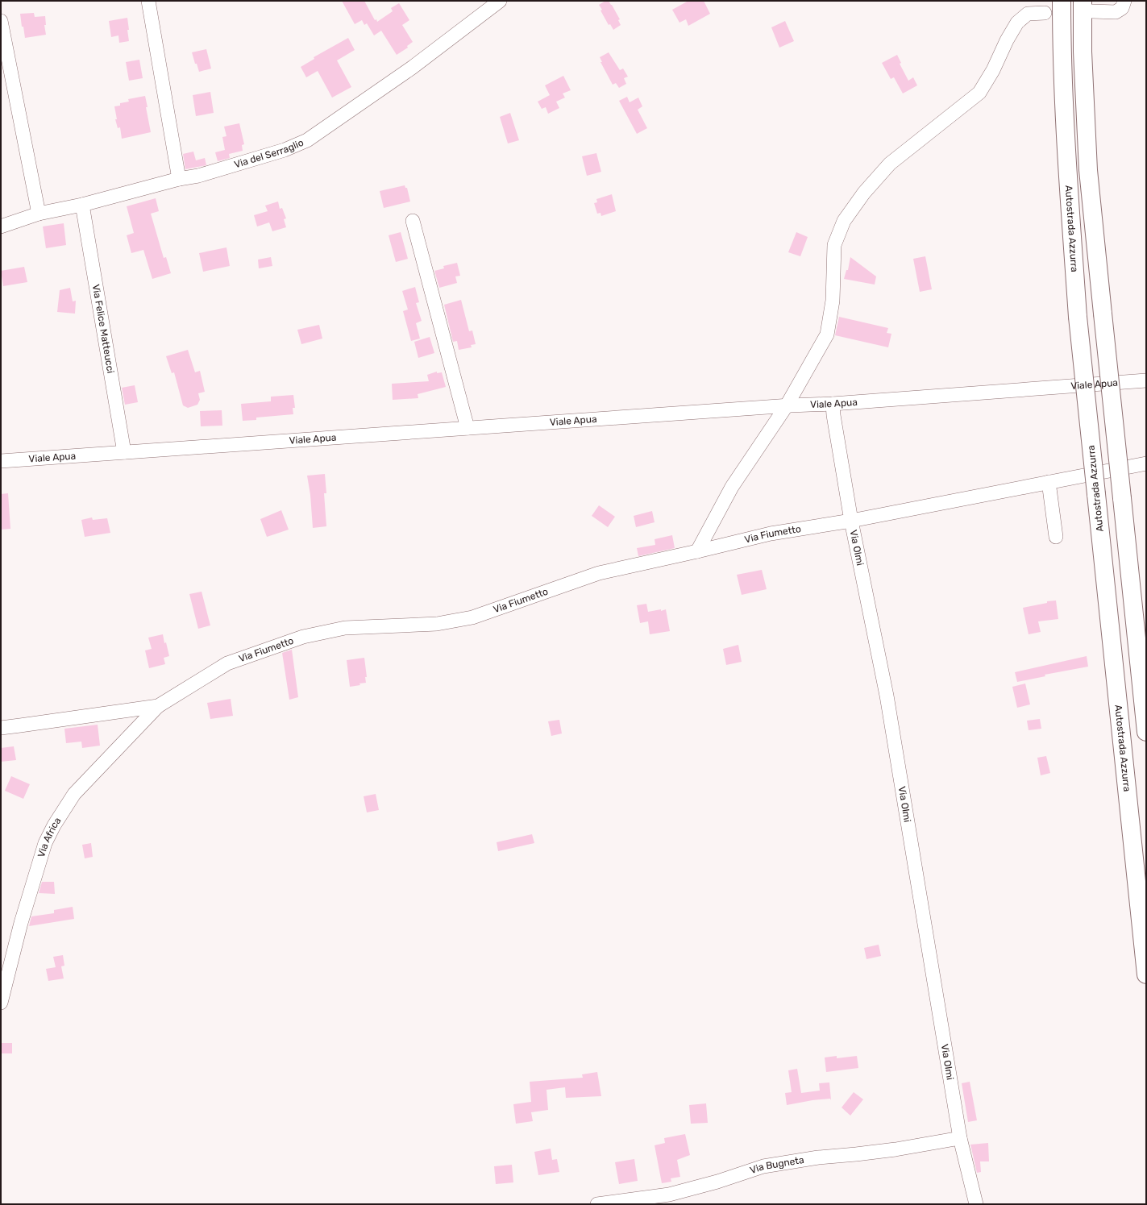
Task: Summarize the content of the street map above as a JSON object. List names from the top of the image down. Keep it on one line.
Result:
{"streets":{"highway":["Autostrada Azzurra"],"street":["Via del Serraglio","Via Felice Matteucci","Viale Apua","Via Fiumetto","Via Olmi","Via Africa","Via Bugneta"]},"crossings":[["Via del Serraglio","Via Felice Matteucci"],["Via Felice Matteucci","Viale Apua"],["Viale Apua","Via Olmi"],["Via Fiumetto","Via Olmi"],["Via Fiumetto","Via Africa"],["Via Olmi","Via Bugneta"]]}
